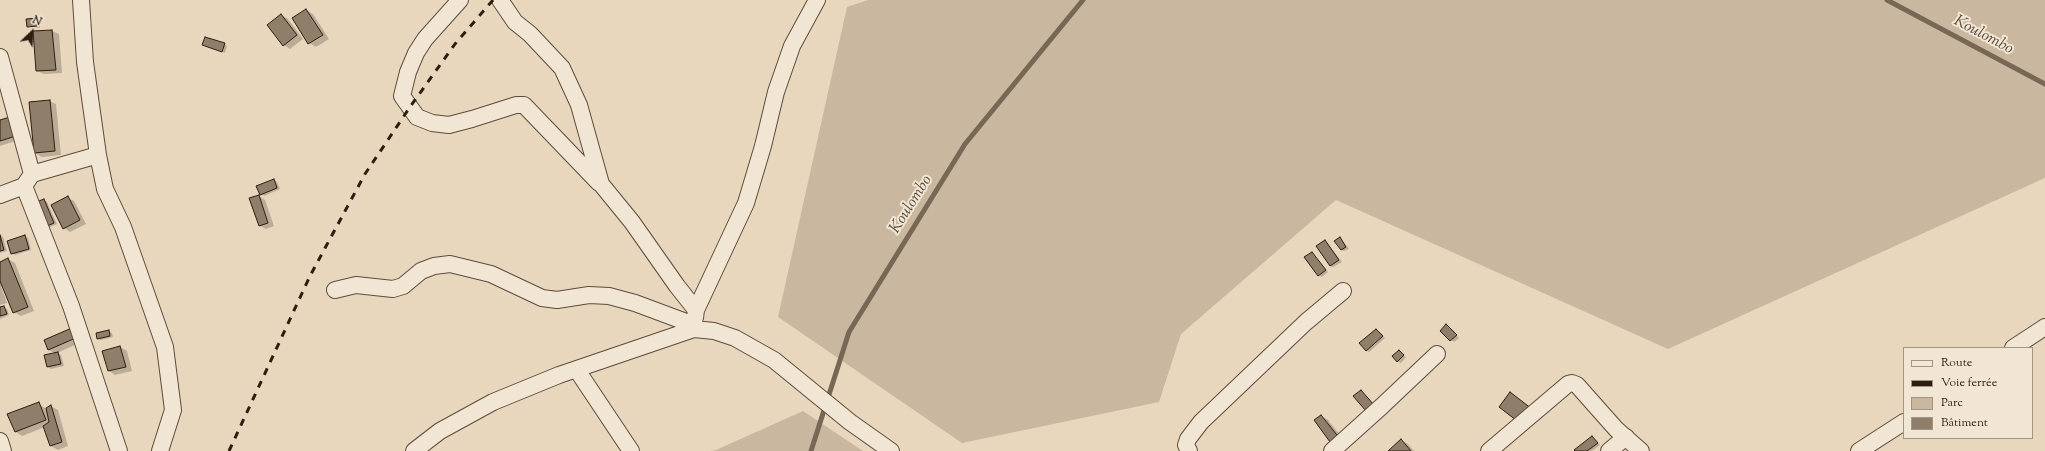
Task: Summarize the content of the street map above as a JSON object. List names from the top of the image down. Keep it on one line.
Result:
{"water":["Koulombo"],"legend":["Route","Voie ferrée","Parc","Bâtiment"],"north":"top right"}
